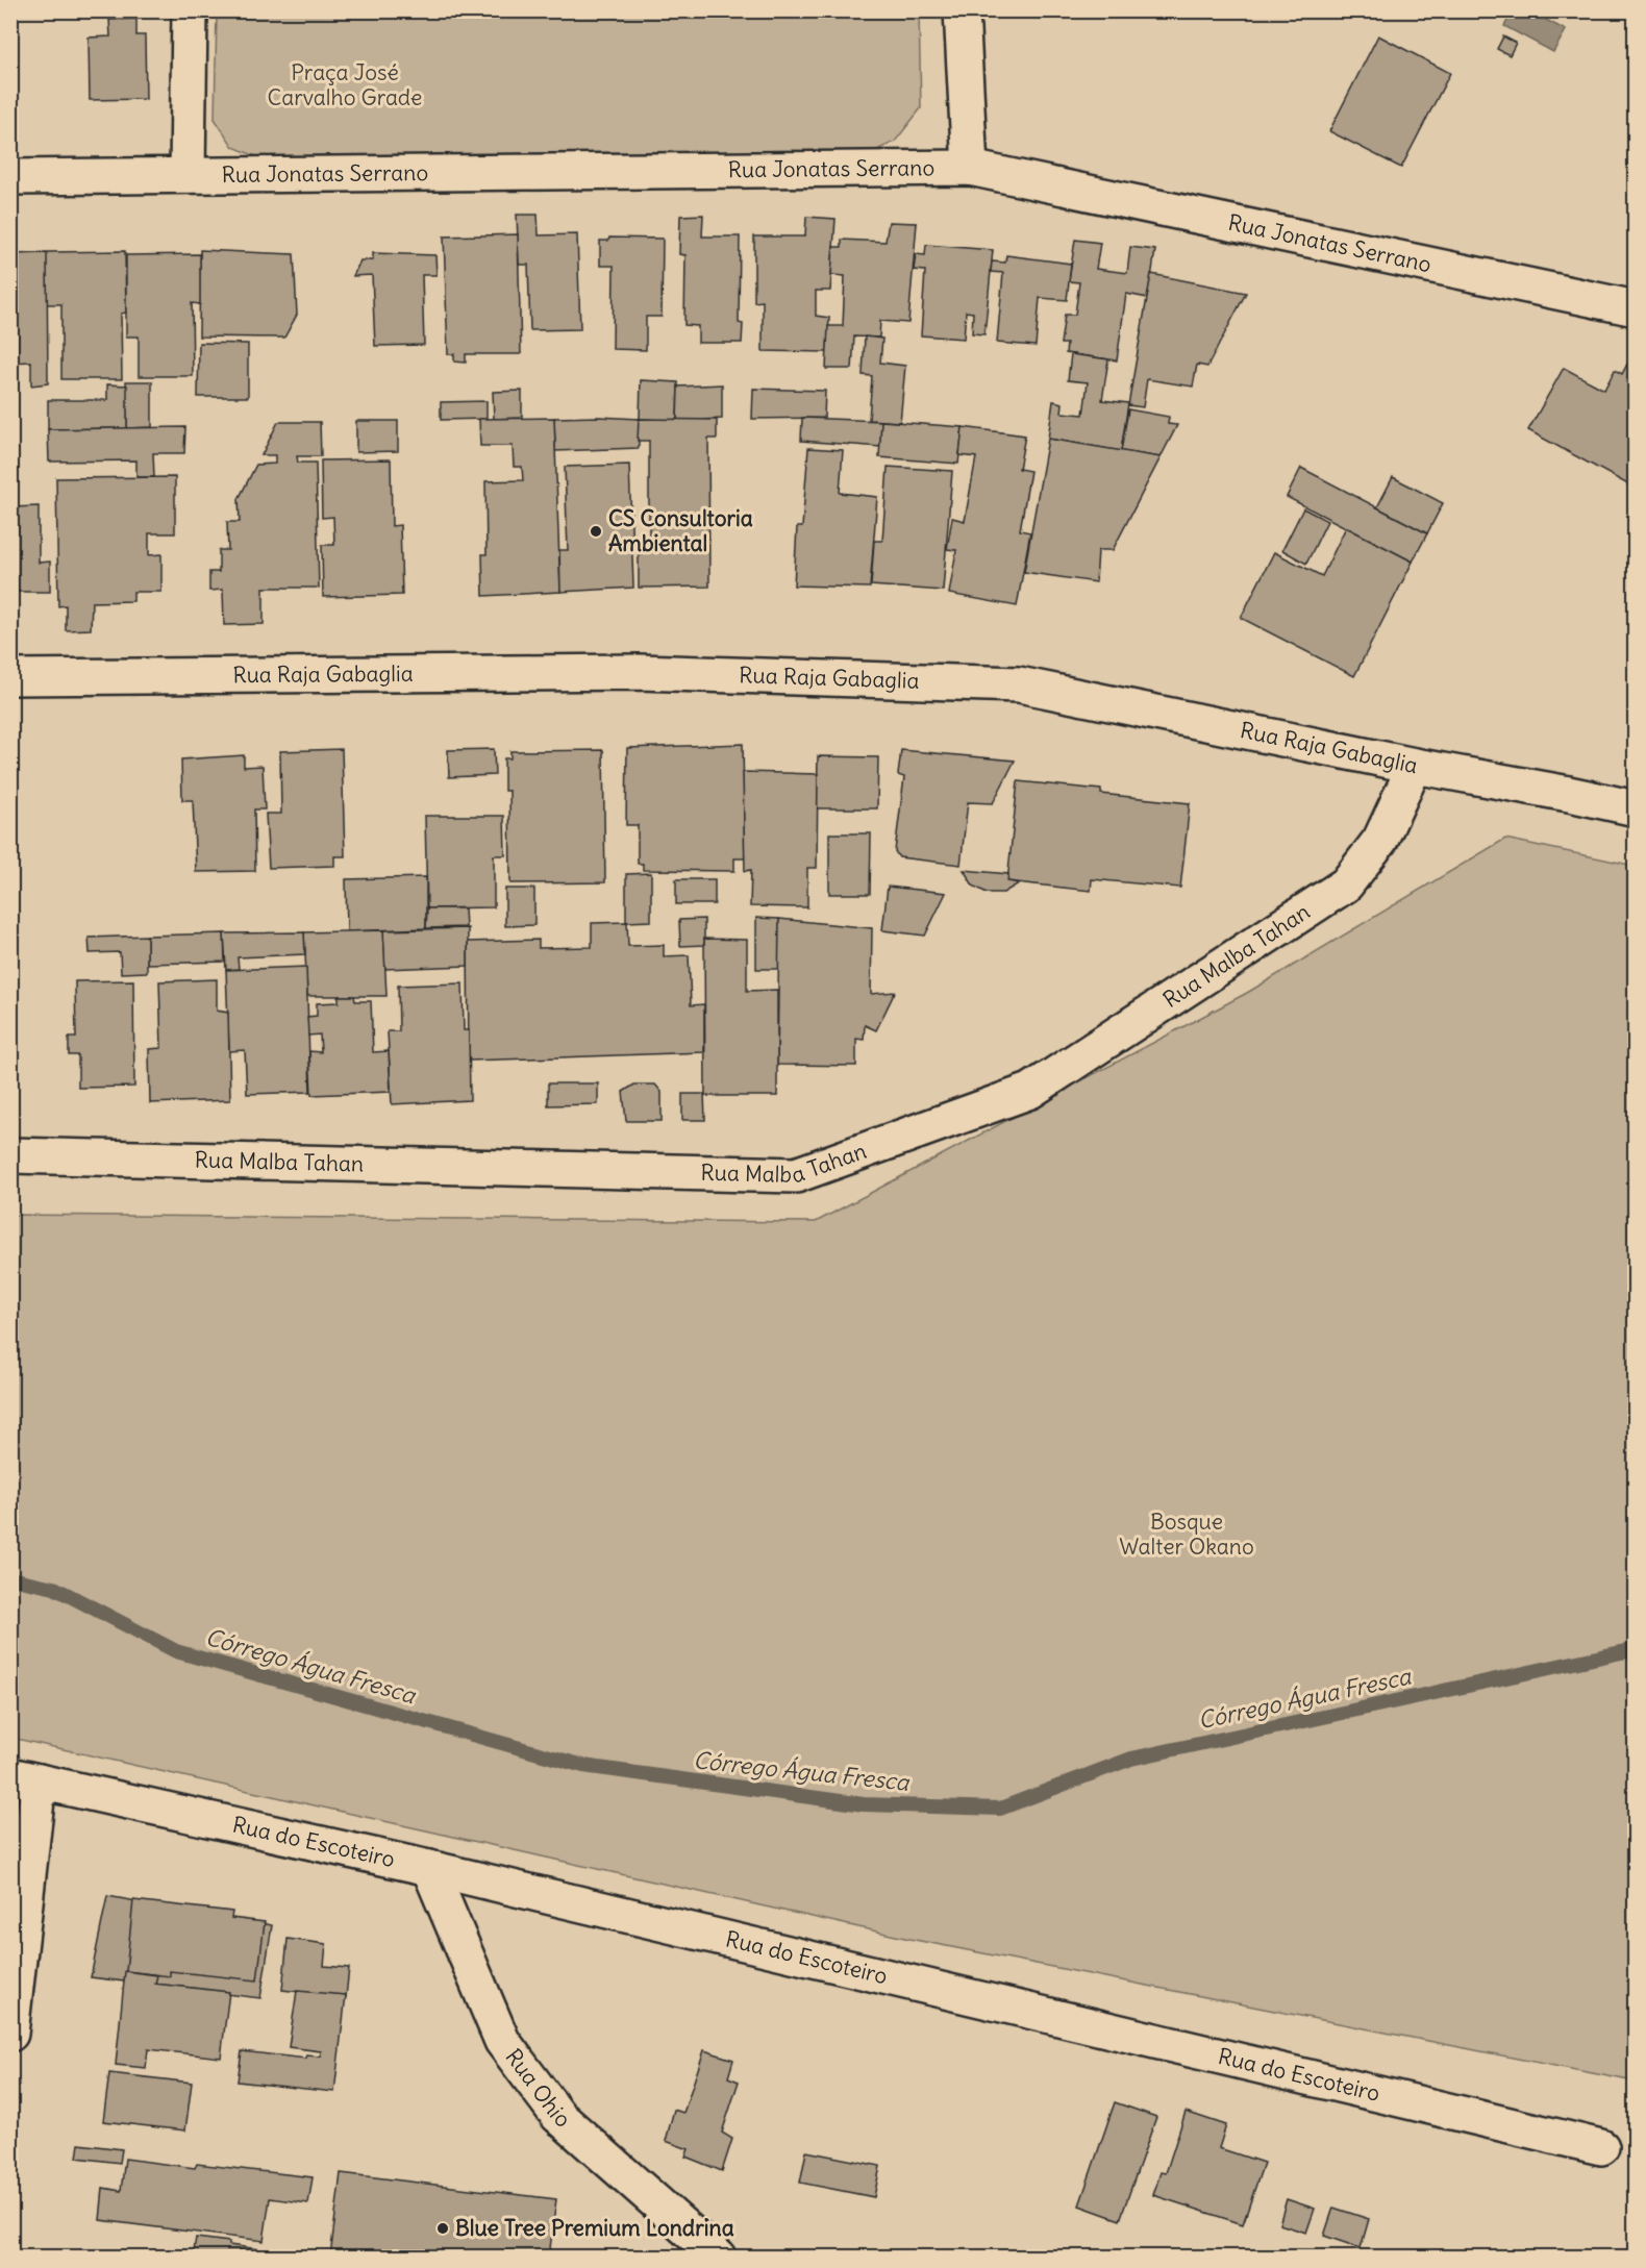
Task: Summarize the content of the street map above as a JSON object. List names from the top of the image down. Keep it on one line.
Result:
{"streets":{"street":["Rua Jonatas Serrano","Rua Raja Gabaglia","Rua Malba Tahan","Rua do Escoteiro","Rua Ohio"]},"crossings":[["Rua Raja Gabaglia","Rua Malba Tahan"],["Rua do Escoteiro","Rua Ohio"]],"water":["Córrego Água Fresca"],"parks":["Praça José Carvalho Grade","Bosque Walter Okano"],"places":["CS Consultoria Ambiental","Blue Tree Premium Londrina"]}
